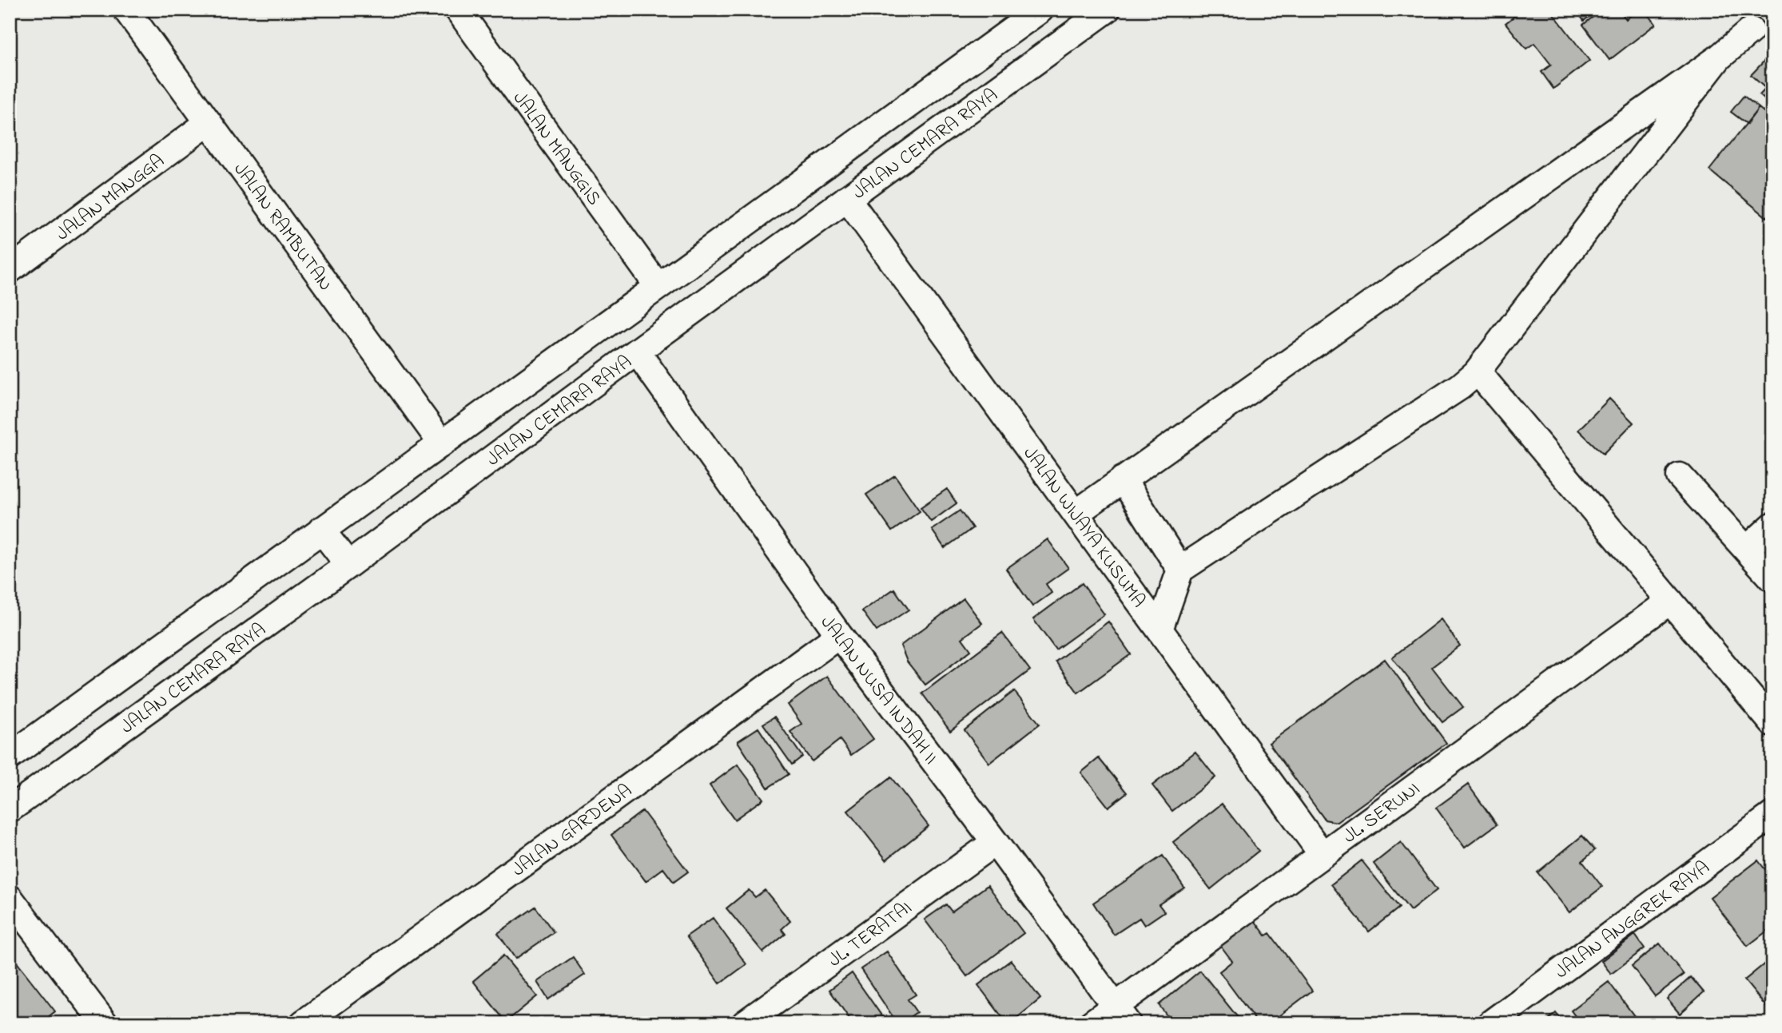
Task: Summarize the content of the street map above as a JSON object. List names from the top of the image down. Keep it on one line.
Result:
{"streets":{"street":["JALAN CEMARA RAYA","JALAN MANGGIS","JALAN MANGGA","JALAN RAMBUTAN","JALAN WIJAYA KUSUMA","JALAN NUSA INDAH II","JL. SERUNI","JALAN GARDENA","JALAN ANGGREK RAYA","JL. TERATAI"]},"crossings":[["JALAN CEMARA RAYA","JALAN MANGGIS"],["JALAN CEMARA RAYA","JALAN RAMBUTAN"],["JALAN CEMARA RAYA","JALAN WIJAYA KUSUMA"],["JALAN CEMARA RAYA","JALAN NUSA INDAH II"],["JALAN MANGGA","JALAN RAMBUTAN"],["JALAN WIJAYA KUSUMA","JL. SERUNI"],["JALAN NUSA INDAH II","JL. SERUNI"],["JALAN NUSA INDAH II","JALAN GARDENA"],["JALAN NUSA INDAH II","JL. TERATAI"]]}
